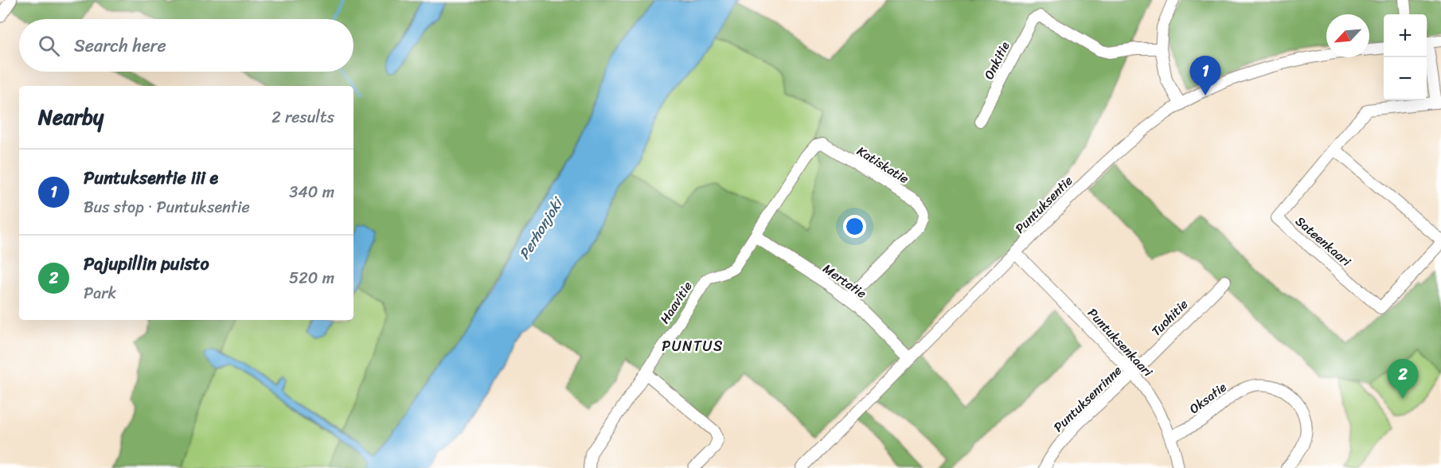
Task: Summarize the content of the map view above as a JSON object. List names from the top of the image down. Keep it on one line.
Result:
{"streets":{"street":["Onkitie","Katiskatie","Puntuksentie","Sateenkaari","Mertatie","Haavitie","Tuohitie","Puntuksenkaari","Oksatie","Puntuksenrinne"]},"crossings":[["Katiskatie","Mertatie"],["Katiskatie","Haavitie"],["Puntuksentie","Mertatie"],["Puntuksentie","Puntuksenkaari"],["Mertatie","Haavitie"],["Tuohitie","Puntuksenkaari"],["Tuohitie","Puntuksenrinne"],["Puntuksenkaari","Oksatie"],["Puntuksenkaari","Puntuksenrinne"]],"districts":["PUNTUS"],"water":["Perhonjoki"],"north":"bottom left","page":{"map_buttons":["+","−"],"search":"Search here","pins":["1","2"],"heading":["Nearby","2 results"],"list":[{"mark":"1","name":"Puntuksentie iii e","note":"Bus stop · Puntuksentie","value":"340 m"},{"mark":"2","name":"Pajupillin puisto","note":"Park","value":"520 m"}]}}
